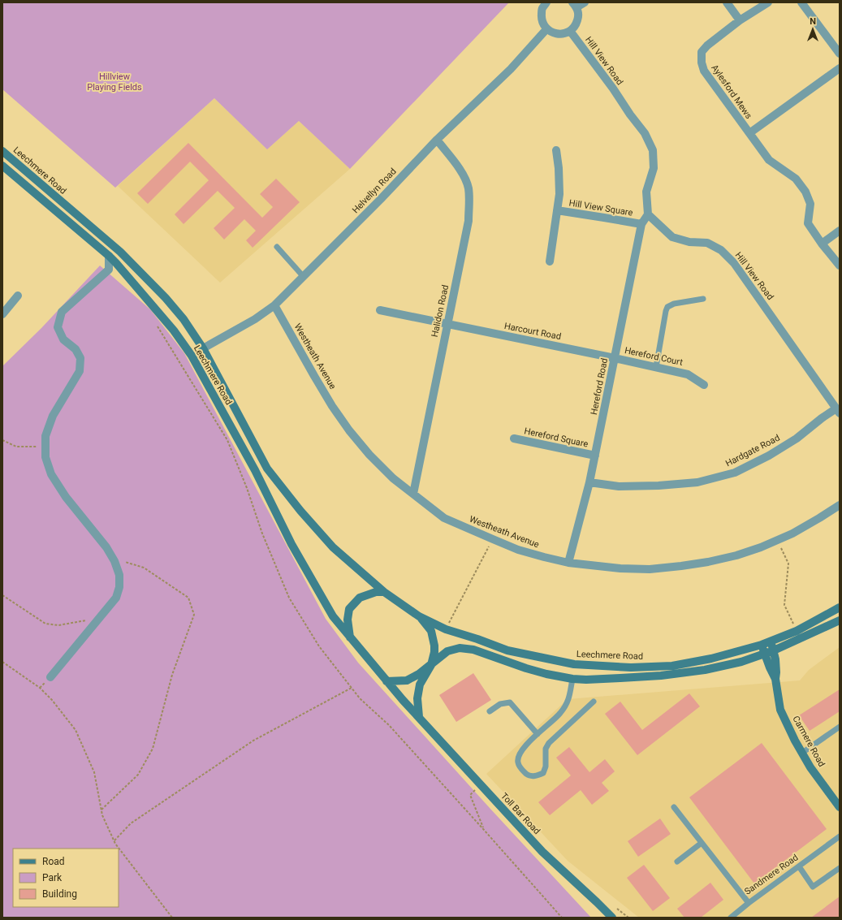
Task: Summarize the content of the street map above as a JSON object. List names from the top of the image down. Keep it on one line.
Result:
{"streets":{"main road":["Leechmere Road","Carmere Road","Toll Bar Road"],"street":["Hill View Road","Aylesford Mews","Helvellyn Road","Hill View Square","Halidon Road","Harcourt Road","Westheath Avenue","Hereford Court","Hereford Road","Hereford Square","Hardgate Road"],"lane":["Sandmere Road"]},"crossings":[["Hill View Road","Hereford Road"],["Hill View Road","Hardgate Road"],["Leechmere Road","Helvellyn Road"],["Leechmere Road","Carmere Road"],["Leechmere Road","Toll Bar Road"],["Helvellyn Road","Halidon Road"],["Helvellyn Road","Westheath Avenue"],["Hill View Square","Hereford Road"],["Halidon Road","Harcourt Road"],["Halidon Road","Westheath Avenue"],["Harcourt Road","Hereford Court"],["Harcourt Road","Hereford Road"],["Westheath Avenue","Hereford Road"],["Hereford Court","Hereford Road"],["Hereford Road","Hereford Square"],["Hereford Road","Hardgate Road"]],"parks":["Hillview Playing Fields"],"legend":["Road","Park","Building"],"north":"top"}
